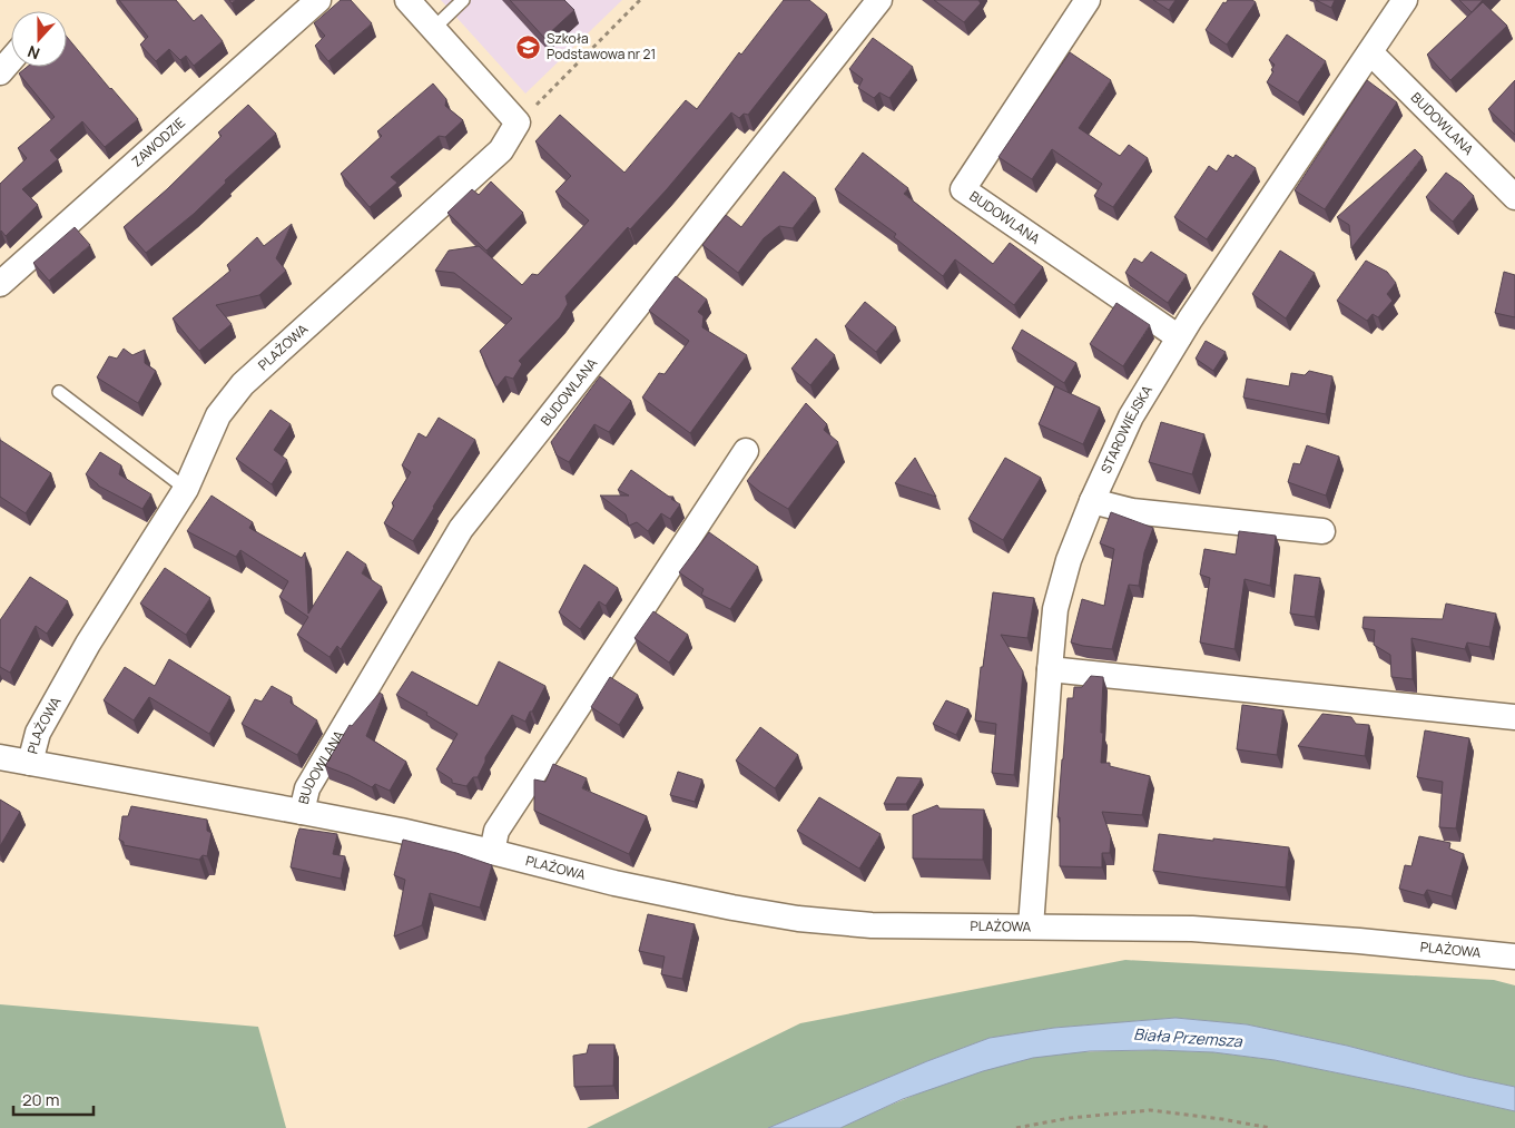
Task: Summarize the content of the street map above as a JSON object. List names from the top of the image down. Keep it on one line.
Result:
{"streets":{"street":["BUDOWLANA","ZAWODZIE","PLAŻOWA","STAROWIEJSKA"]},"crossings":[["BUDOWLANA","PLAŻOWA"],["BUDOWLANA","STAROWIEJSKA"],["PLAŻOWA","STAROWIEJSKA"]],"water":["Biała Przemsza"],"places":{"school or university":["Szkoła Podstawowa nr 21"]},"scale_bar":"20 m","north":"bottom"}
